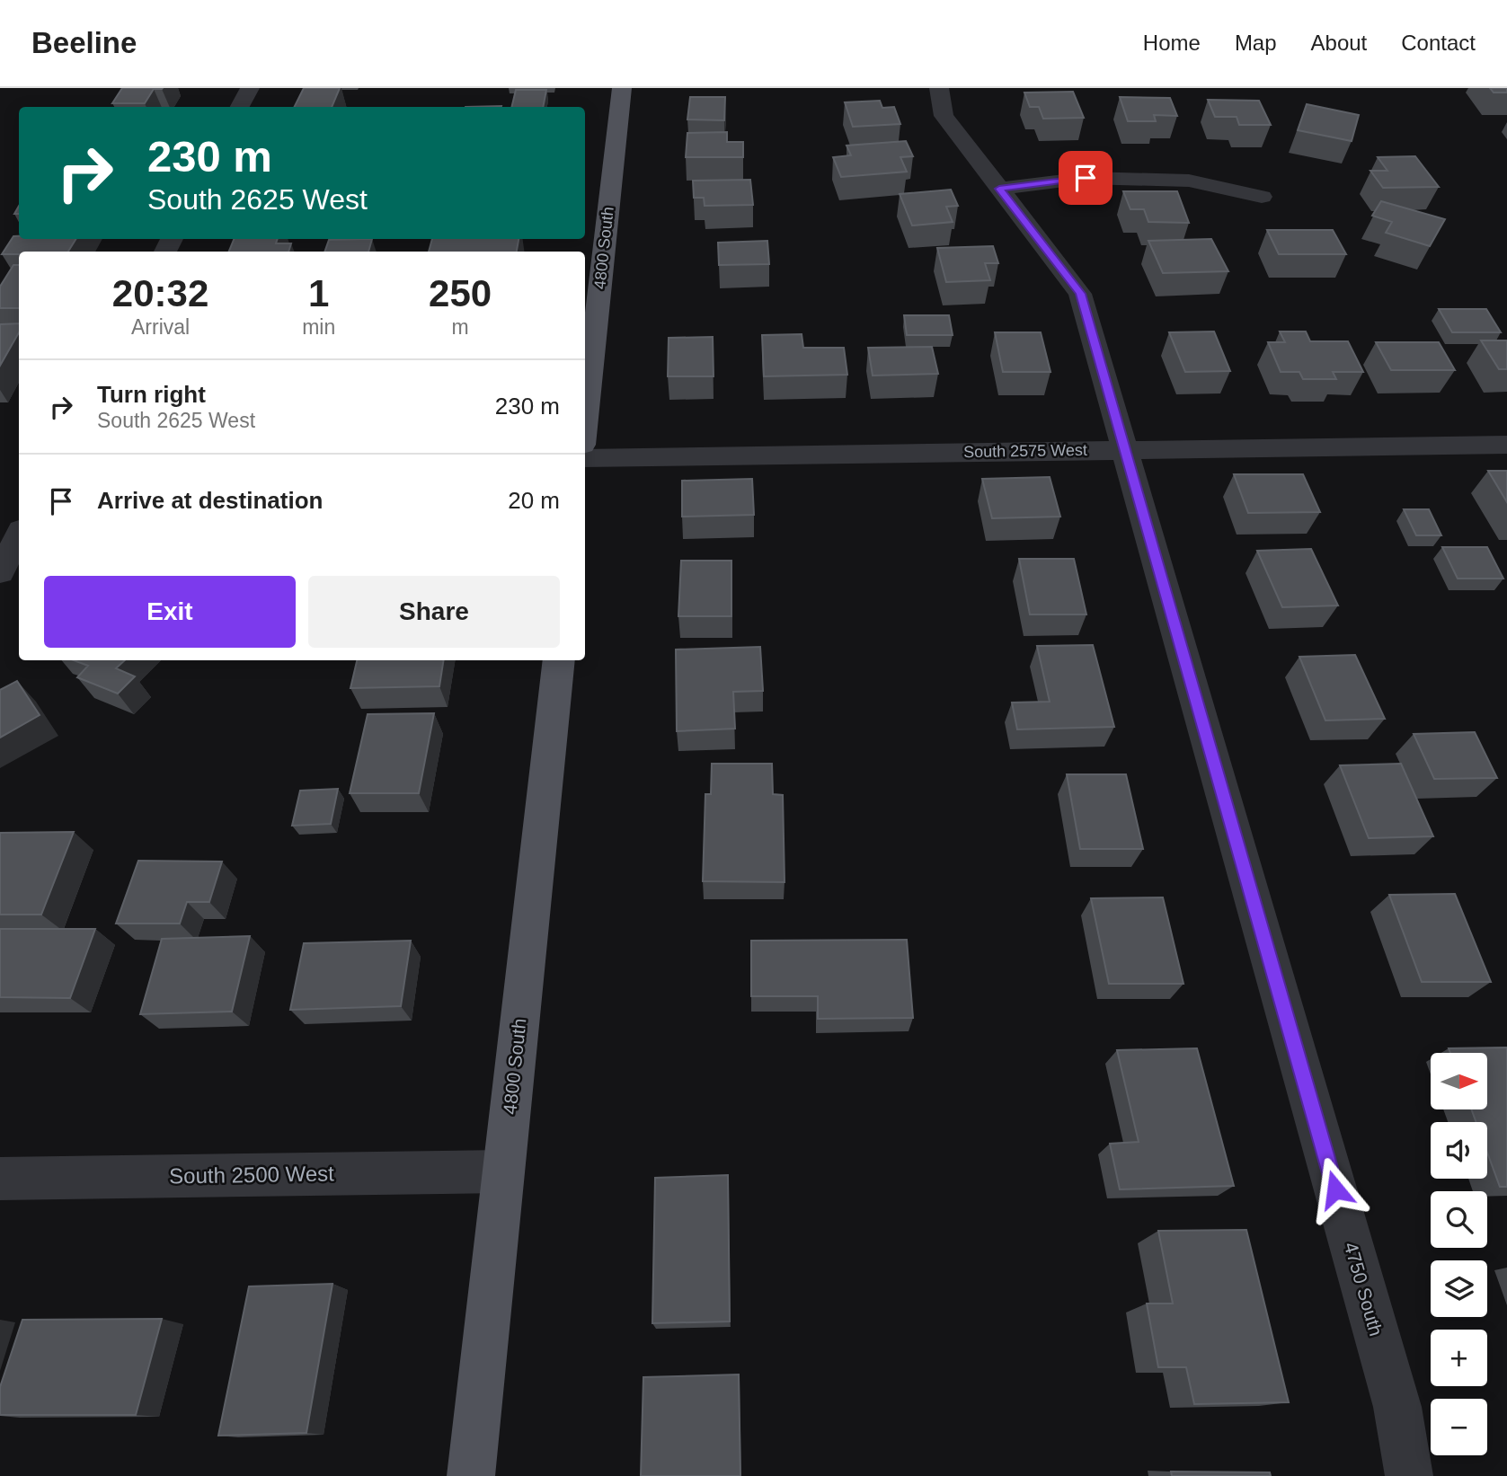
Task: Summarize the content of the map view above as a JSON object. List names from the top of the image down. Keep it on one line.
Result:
{"streets":{"main road":["4800 South"],"street":["South 2575 West","South 2500 West","4750 South"]},"crossings":[["4800 South","South 2500 West"],["South 2575 West","4750 South"]],"north":"right","page":{"header":"Beeline","nav":["Home","Map","About","Contact"],"turn":["230 m","South 2625 West"],"eta":["20:32","Arrival","1","min","250","m"],"list":[{"name":"Turn right","note":"South 2625 West","value":"230 m"},{"name":"Arrive at destination","value":"20 m"}],"buttons":["Exit","Share"],"map_buttons":["+","−"]}}
